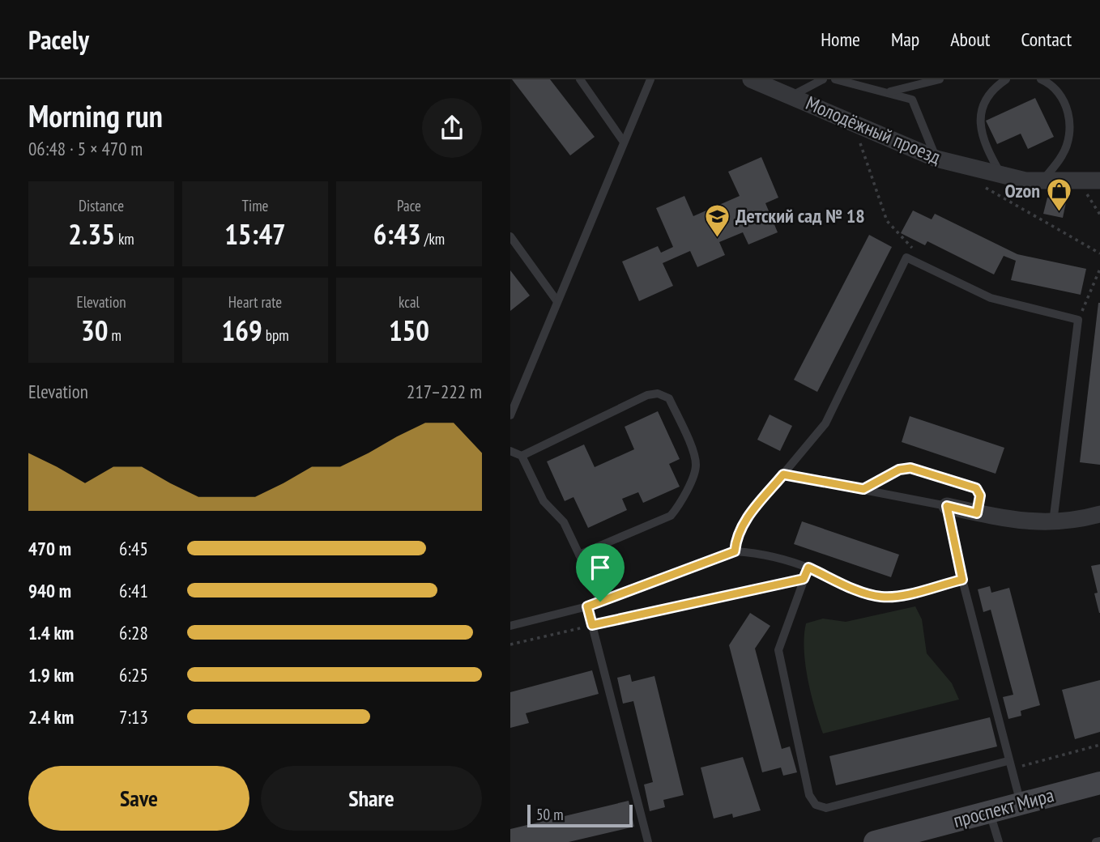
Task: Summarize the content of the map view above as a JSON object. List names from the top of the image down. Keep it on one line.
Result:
{"streets":{"main road":["проспект Мира"],"street":["Молодёжный проезд"]},"places":{"shop":["Ozon"],"school or university":["Детский сад № 18"]},"scale_bar":"50 m","page":{"header":"Pacely","nav":["Home","Map","About","Contact"],"heading":["Morning run","06:48 · 5 × 470 m"],"stats":[["Distance","2.35 km"],["Time","15:47"],["Pace","6:43 /km"],["Elevation","30 m"],["Heart rate","169 bpm"],["kcal","150"]],"chart":["Elevation","217–222 m"],"list":[{"name":"470 m","note":"6:45"},{"name":"940 m","note":"6:41"},{"name":"1.4 km","note":"6:28"},{"name":"1.9 km","note":"6:25"},{"name":"2.4 km","note":"7:13"}],"buttons":["Save","Share"],"scale":"50 m"}}
